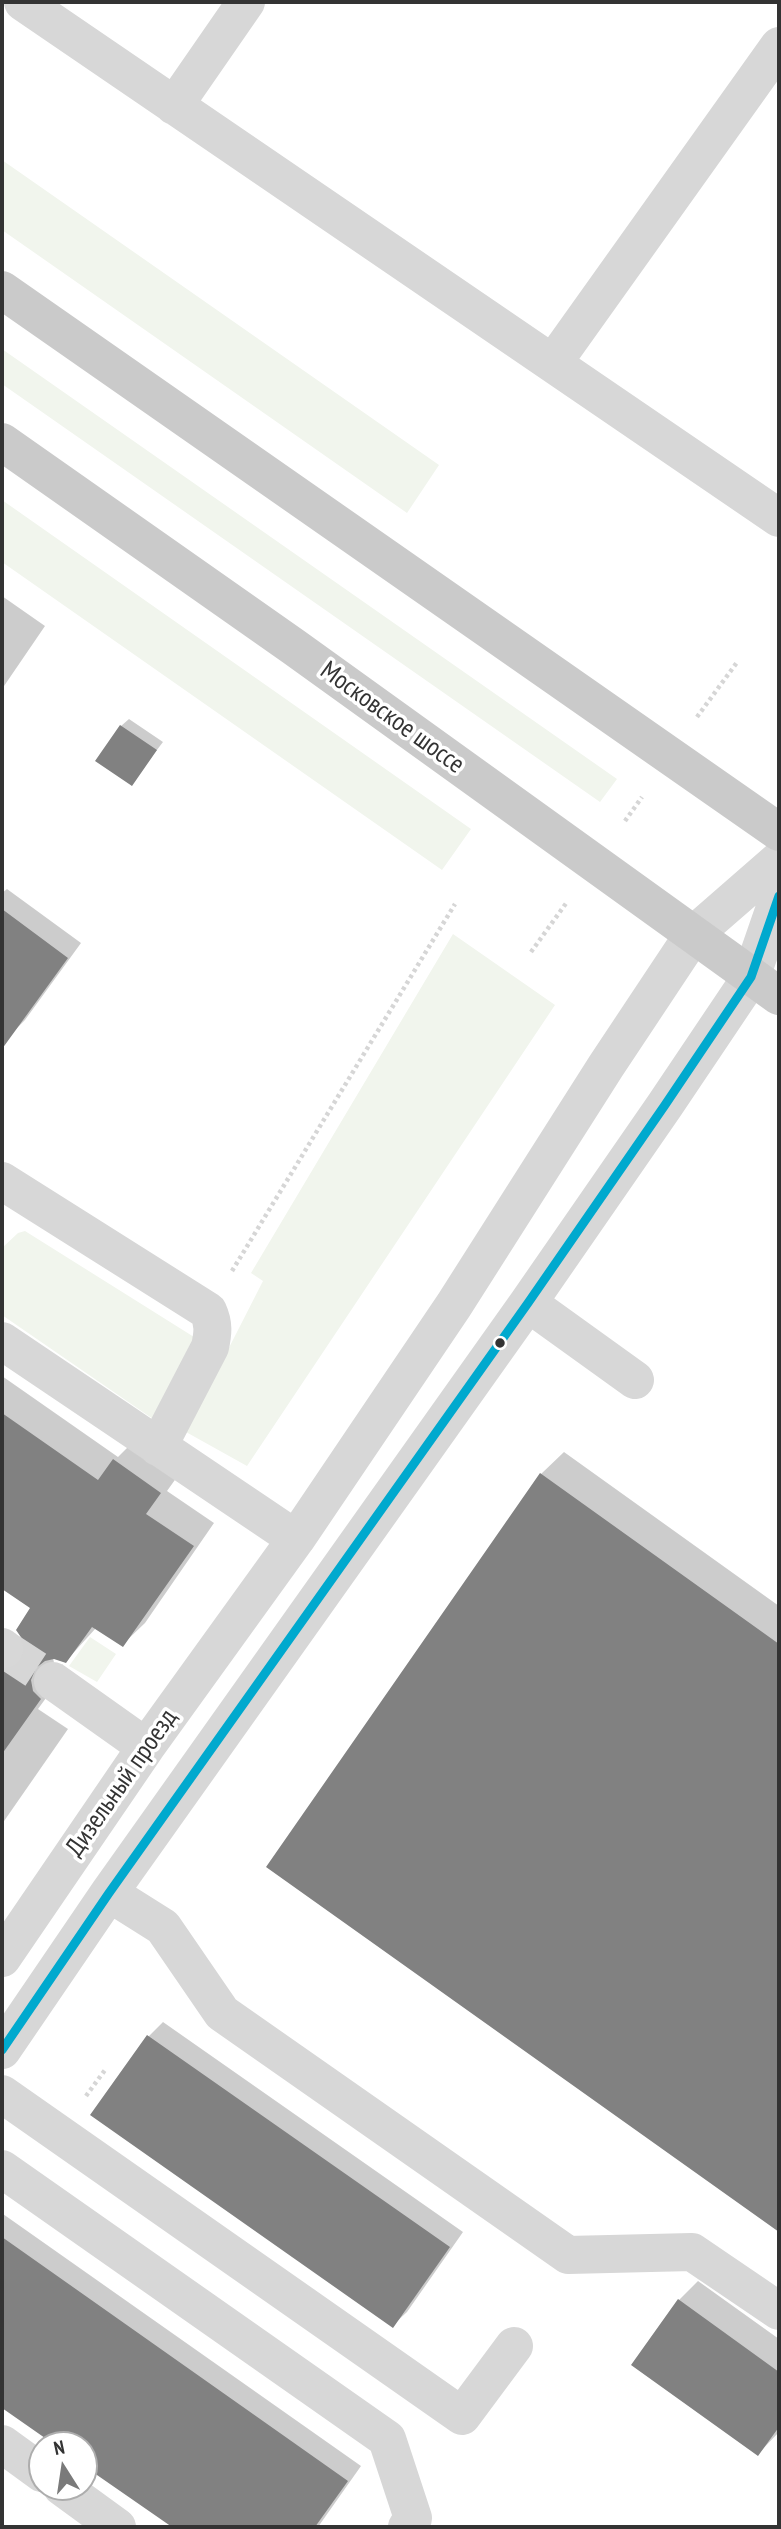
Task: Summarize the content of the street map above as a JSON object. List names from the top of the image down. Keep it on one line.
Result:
{"streets":{"main road":["Московское шоссе"],"street":["Дизельный проезд"]},"crossings":[["Московское шоссе","Дизельный проезд"]],"north":"top"}
